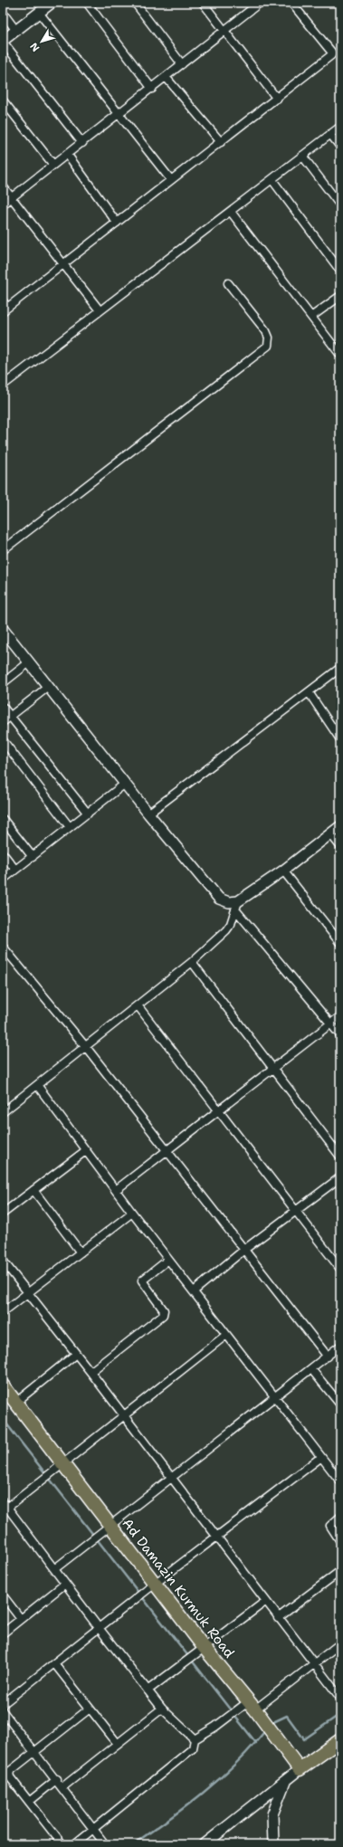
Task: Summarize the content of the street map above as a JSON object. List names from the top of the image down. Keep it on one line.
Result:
{"streets":{"highway":["Ad Damazin Kurmuk Road"]},"north":"bottom left"}
